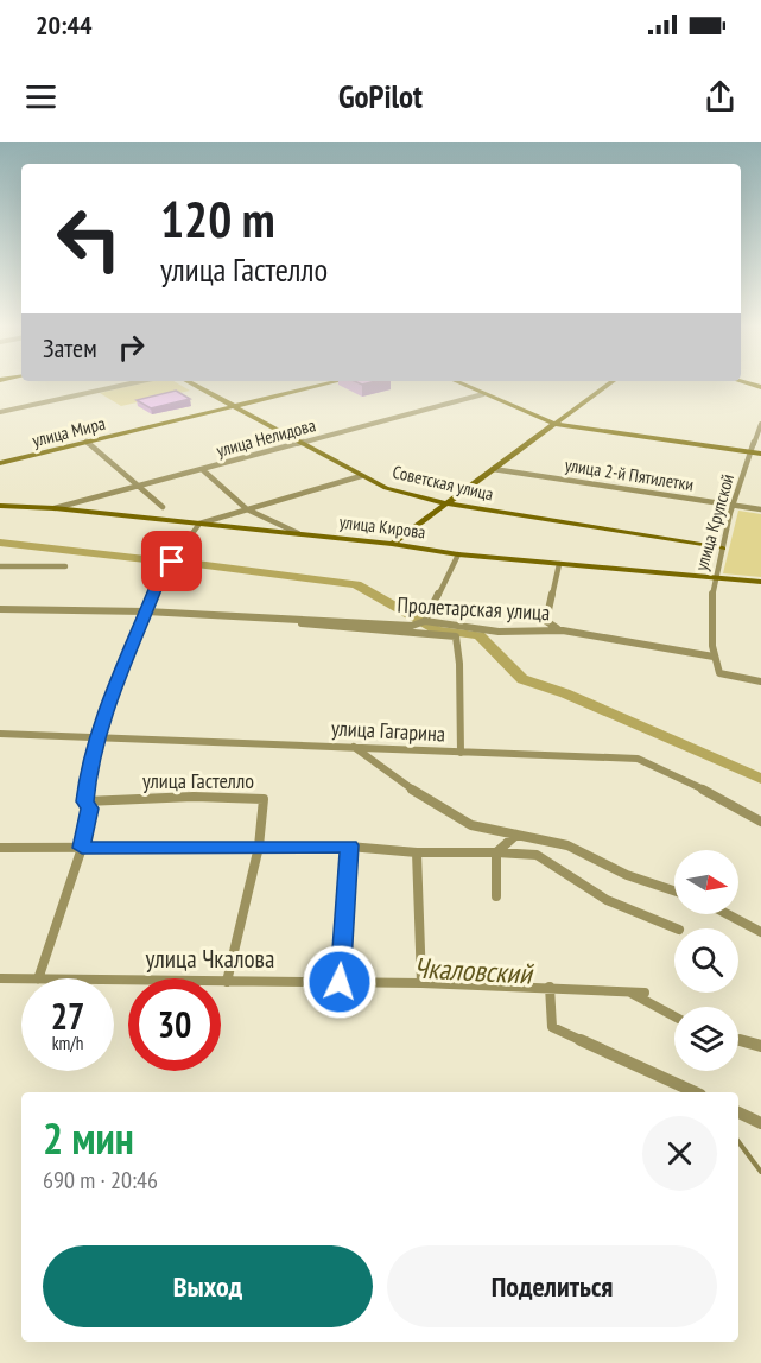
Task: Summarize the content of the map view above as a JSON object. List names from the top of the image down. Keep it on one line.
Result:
{"streets":{"street":["улица Мира","улица Нелидова","улица 2-й Пятилетки","Советская улица","улица Крупской","улица Кирова","Пролетарская улица","улица Гагарина","улица Гастелло","улица Чкалова"]},"crossings":[["улица Мира","Советская улица"],["улица Нелидова","Советская улица"],["улица Нелидова","улица Кирова"],["улица 2-й Пятилетки","улица Крупской"],["Советская улица","улица Крупской"],["улица Крупской","улица Кирова"],["улица Крупской","Пролетарская улица"],["Пролетарская улица","улица Гагарина"]],"water":["Чкаловский"],"north":"right","page":{"status":"20:44","header":"GoPilot","turn":["120 m","улица Гастелло"],"then":"Затем","speed":"27 km/h","limit":"30","heading":["2 мин","690 m · 20:46"],"buttons":["Выход","Поделиться"]}}
